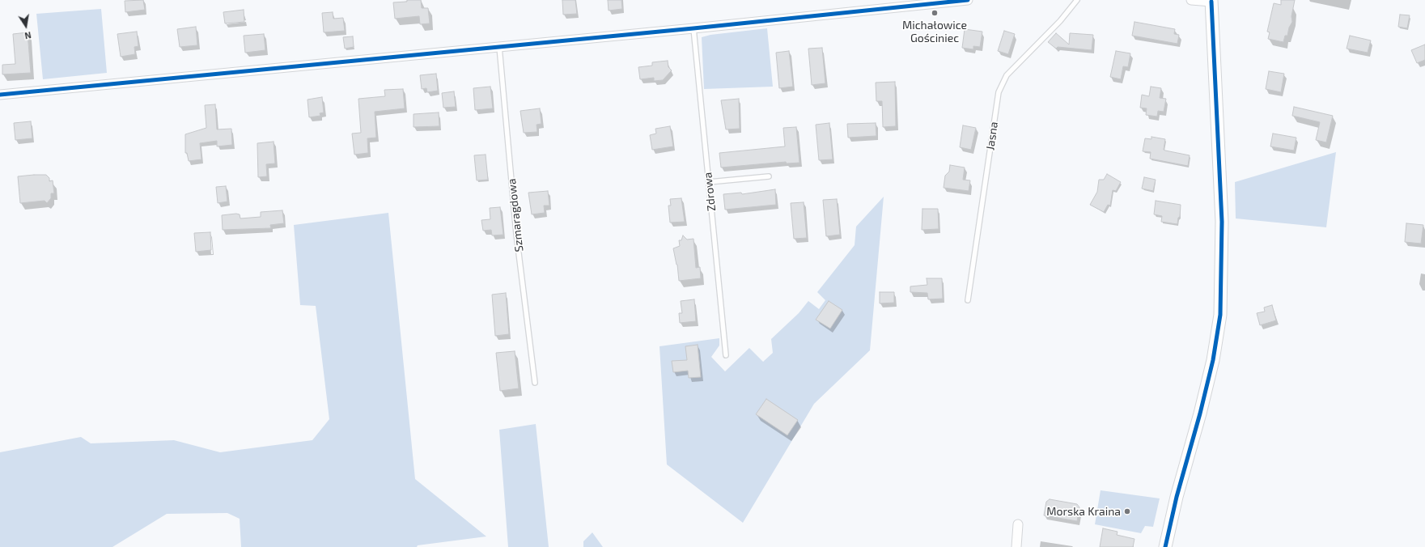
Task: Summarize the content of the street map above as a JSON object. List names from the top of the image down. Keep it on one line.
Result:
{"streets":{"lane":["Jasna","Zdrowa","Szmaragdowa"]},"places":["Michałowice Gościniec","Morska Kraina"],"north":"bottom"}
